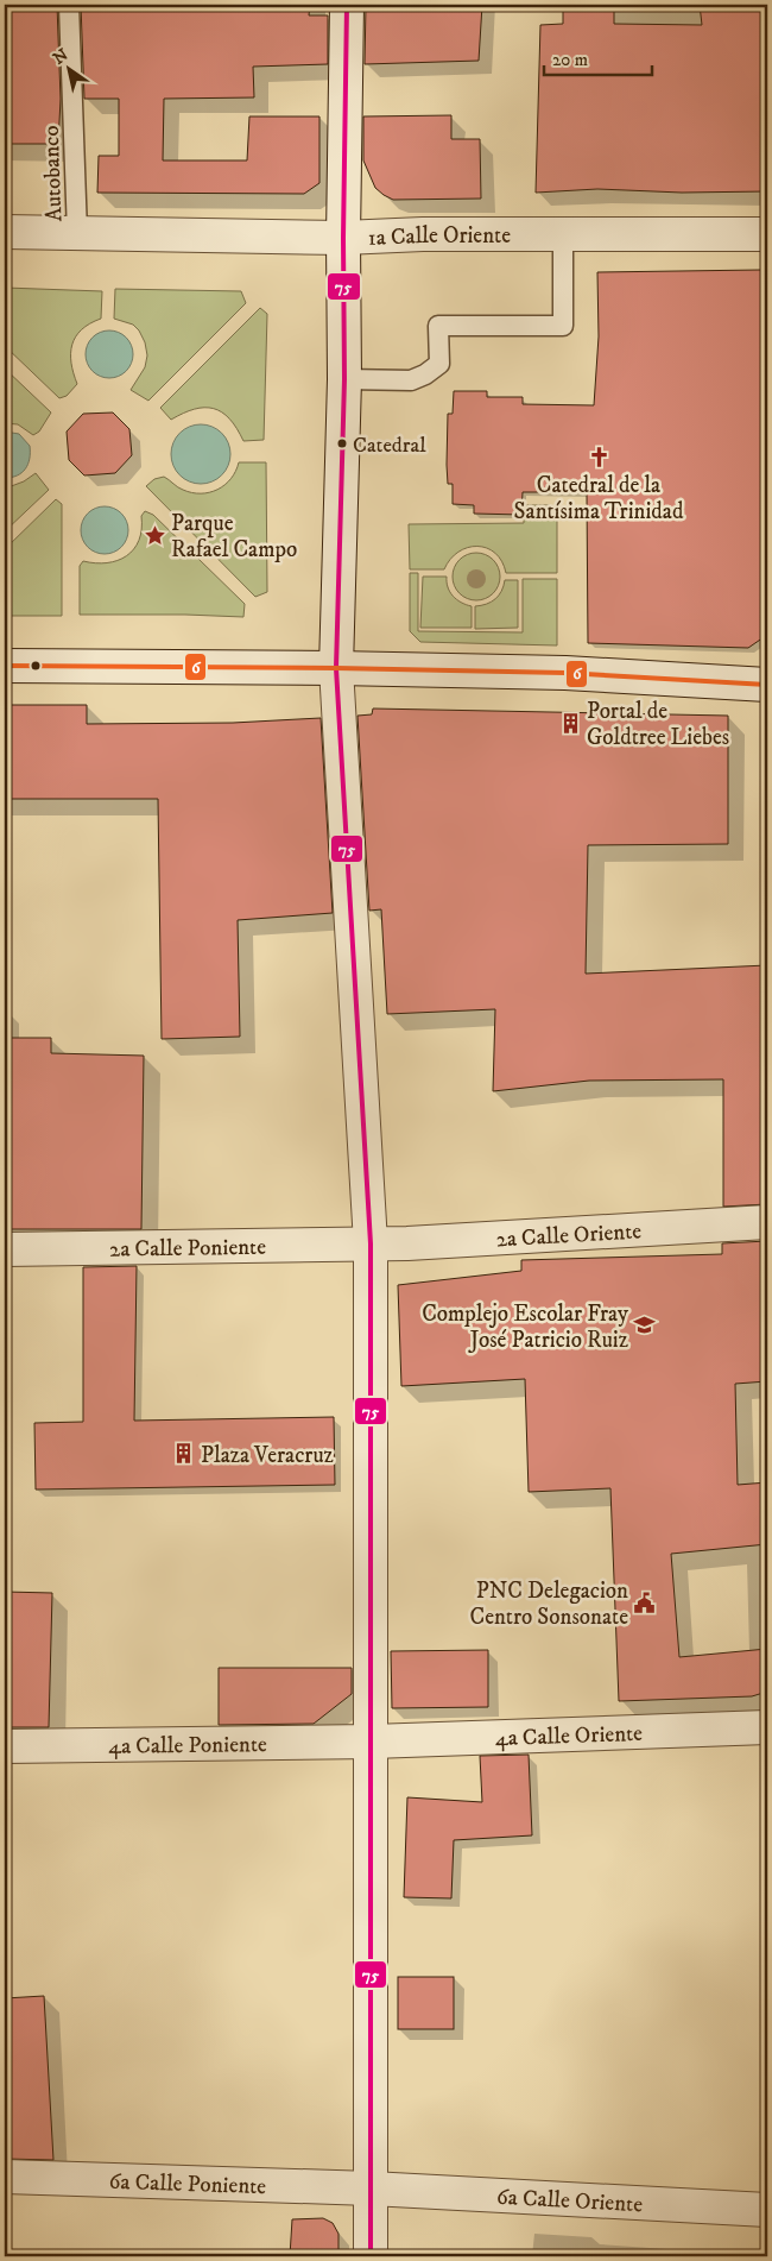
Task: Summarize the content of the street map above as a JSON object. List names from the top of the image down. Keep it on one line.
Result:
{"streets":{"street":["1a Calle Oriente","2a Calle Oriente","2a Calle Poniente","4a Calle Oriente","4a Calle Poniente","6a Calle Poniente","6a Calle Oriente"],"lane":["Autobanco"]},"crossings":[["Autobanco","1a Calle Oriente"],["2a Calle Oriente","2a Calle Poniente"],["4a Calle Oriente","4a Calle Poniente"],["6a Calle Poniente","6a Calle Oriente"]],"places":{"other":["Catedral"],"church":["Catedral de la Santísima Trinidad"],"place":["Parque Rafael Campo"],"building":["Portal de Goldtree Liebes","Plaza Veracruz"],"school or university":["Complejo Escolar Fray José Patricio Ruiz"],"public building":["PNC Delegacion Centro Sonsonate"]},"lines":["transit line 75","transit line 6"],"scale_bar":"20 m","north":"top left"}
